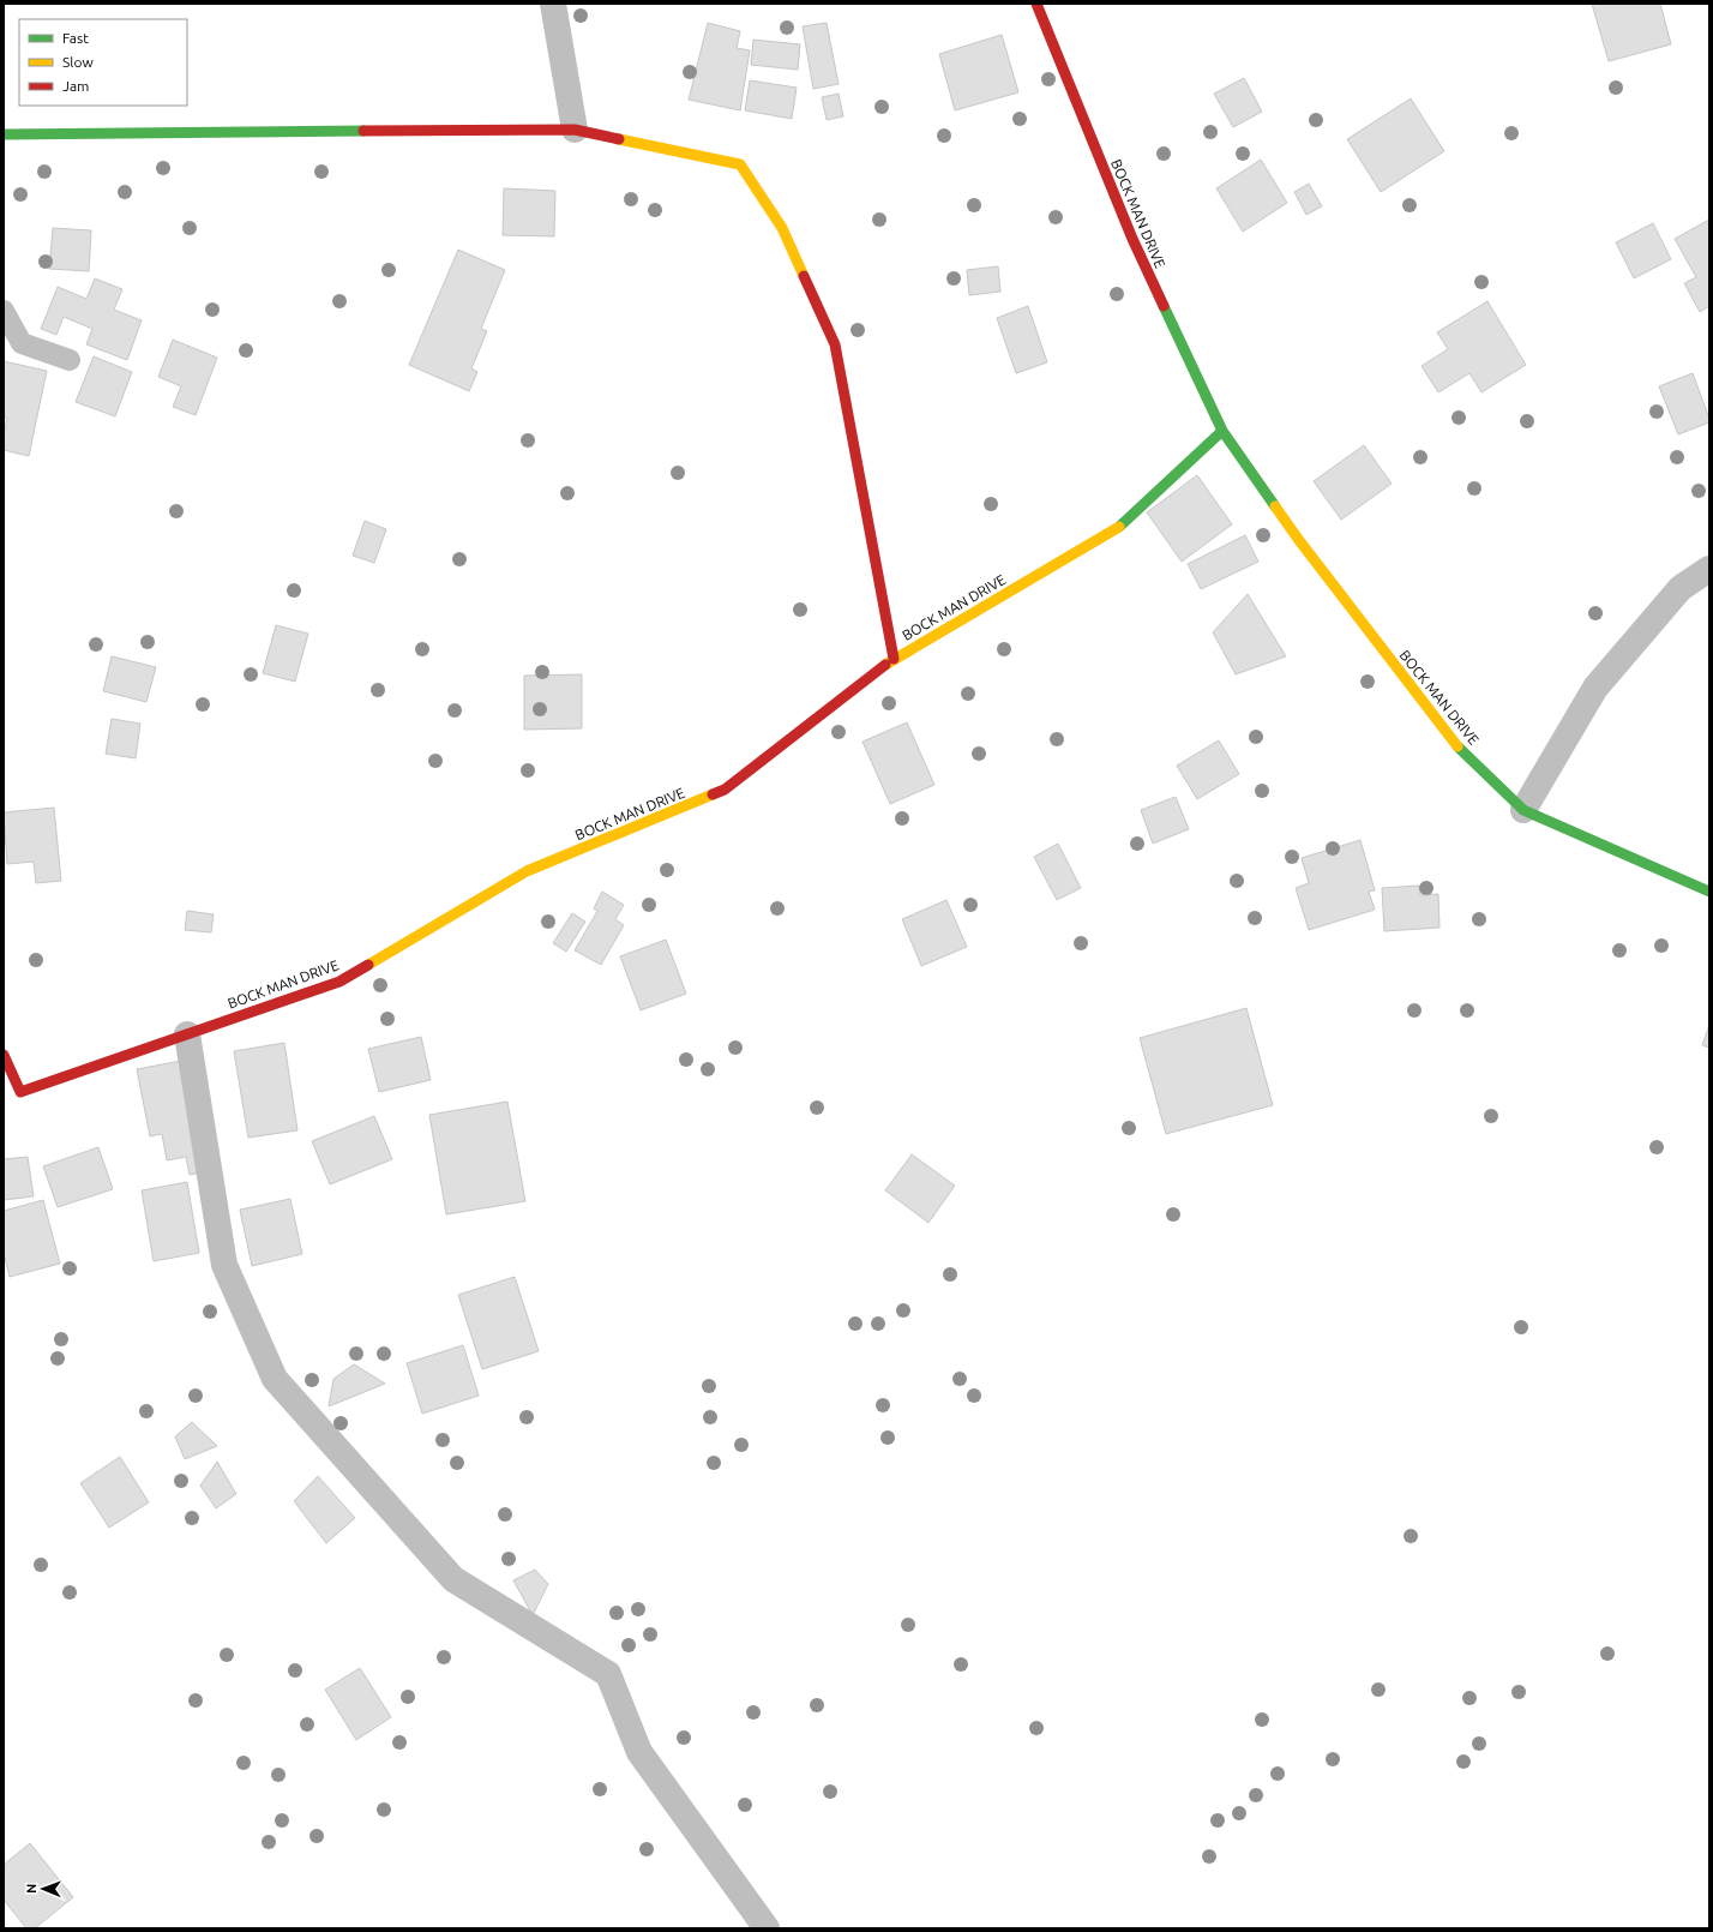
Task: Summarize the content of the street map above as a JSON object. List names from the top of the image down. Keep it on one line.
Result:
{"streets":{"street":["BOCK MAN DRIVE"]},"legend":["Fast","Slow","Jam"],"north":"left"}
